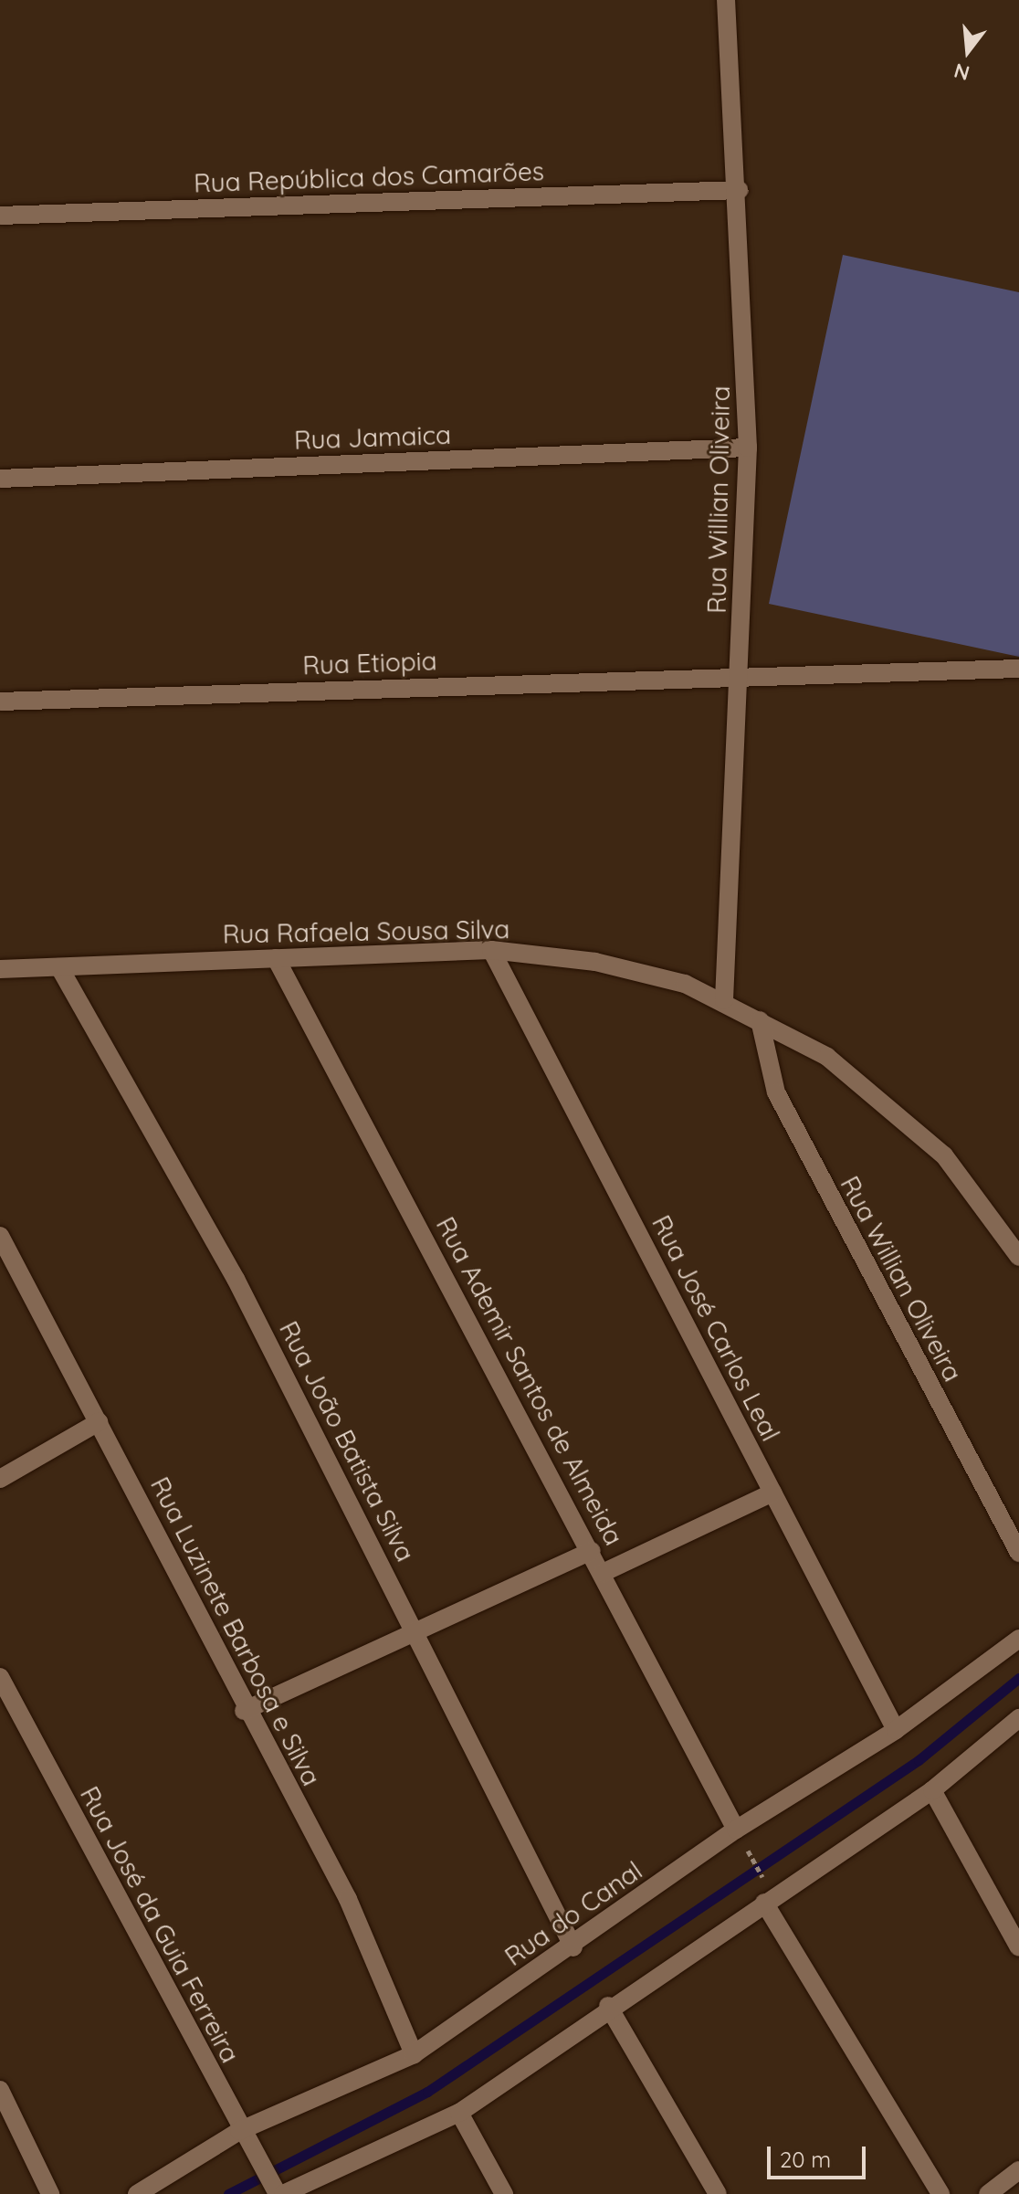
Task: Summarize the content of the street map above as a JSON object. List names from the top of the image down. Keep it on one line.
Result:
{"streets":{"street":["Rua República dos Camarões","Rua Jamaica","Rua Willian Oliveira","Rua Etiopia","Rua Rafaela Sousa Silva","Rua José Carlos Leal","Rua Ademir Santos de Almeida","Rua João Batista Silva","Rua Luzinete Barbosa e Silva","Rua do Canal","Rua José da Guia Ferreira"]},"crossings":[["Rua República dos Camarões","Rua Willian Oliveira"],["Rua Jamaica","Rua Willian Oliveira"],["Rua Willian Oliveira","Rua Etiopia"],["Rua Willian Oliveira","Rua Rafaela Sousa Silva"],["Rua Rafaela Sousa Silva","Rua José Carlos Leal"],["Rua Rafaela Sousa Silva","Rua Ademir Santos de Almeida"],["Rua Rafaela Sousa Silva","Rua João Batista Silva"],["Rua José Carlos Leal","Rua do Canal"],["Rua Ademir Santos de Almeida","Rua do Canal"],["Rua João Batista Silva","Rua do Canal"],["Rua Luzinete Barbosa e Silva","Rua do Canal"],["Rua do Canal","Rua José da Guia Ferreira"]],"scale_bar":"20 m","north":"bottom"}
